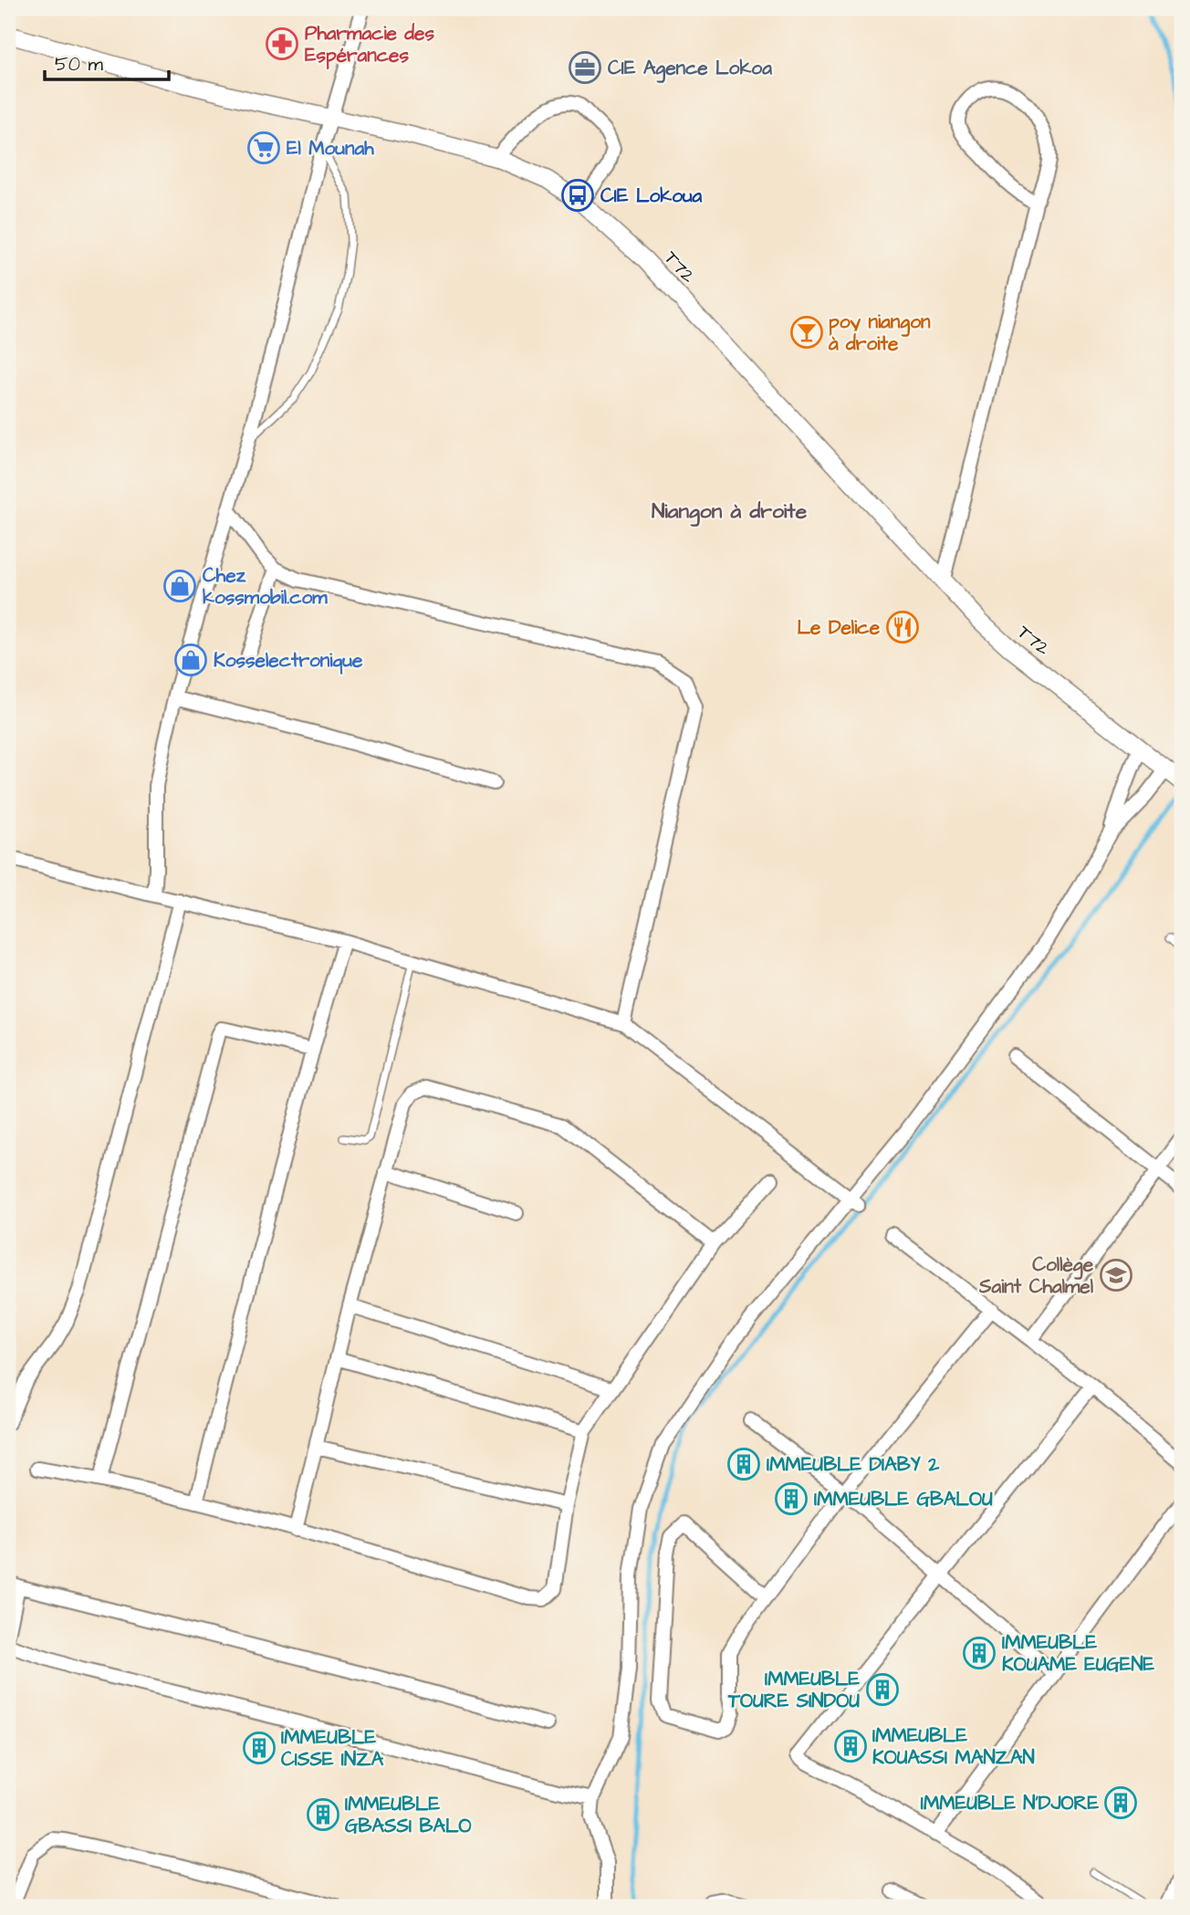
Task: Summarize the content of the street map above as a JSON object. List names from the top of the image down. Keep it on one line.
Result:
{"streets":{"street":["T72"]},"districts":["Niangon à droite"],"places":{"pharmacy":["Pharmacie des Espérances"],"office":["CIE Agence Lokoa"],"supermarket":["El Mounah"],"bus stop":["CIE Lokoua"],"bar":["poy niangon à droite"],"shop":["Chez kossmobil.com","Kosselectronique"],"restaurant":["Le Delice"],"school or university":["Collège Saint Chalmel"],"building":["IMMEUBLE DIABY 2","IMMEUBLE GBALOU","IMMEUBLE KOUAME EUGENE","IMMEUBLE TOURE SINDOU","IMMEUBLE KOUASSI MANZAN","IMMEUBLE CISSE INZA","IMMEUBLE N'DJORE","IMMEUBLE GBASSI BALO"]},"scale_bar":"50 m"}
